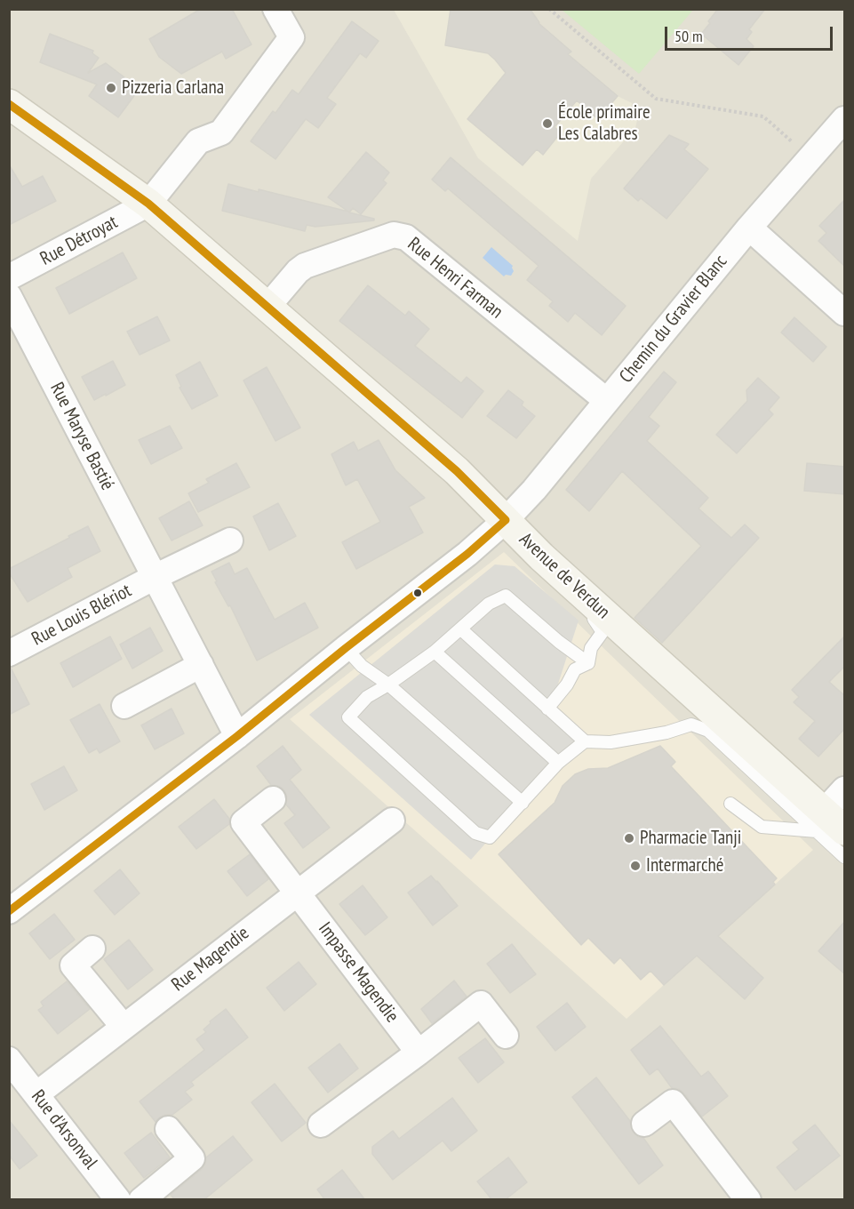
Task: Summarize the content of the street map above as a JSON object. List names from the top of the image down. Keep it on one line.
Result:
{"streets":{"main road":["Avenue de Verdun"],"street":["Rue Détroyat","Rue Henri Farman","Chemin du Gravier Blanc","Rue Maryse Bastié","Rue Louis Blériot","Rue Magendie","Impasse Magendie","Rue d'Arsonval"]},"crossings":[["Rue Détroyat","Avenue de Verdun"],["Rue Henri Farman","Chemin du Gravier Blanc"],["Rue Henri Farman","Avenue de Verdun"],["Chemin du Gravier Blanc","Rue Maryse Bastié"],["Chemin du Gravier Blanc","Avenue de Verdun"],["Rue Maryse Bastié","Rue Louis Blériot"],["Rue Magendie","Impasse Magendie"],["Rue Magendie","Rue d'Arsonval"]],"places":["Pizzeria Carlana","École primaire Les Calabres","Pharmacie Tanji","Intermarché"],"scale_bar":"50 m"}
